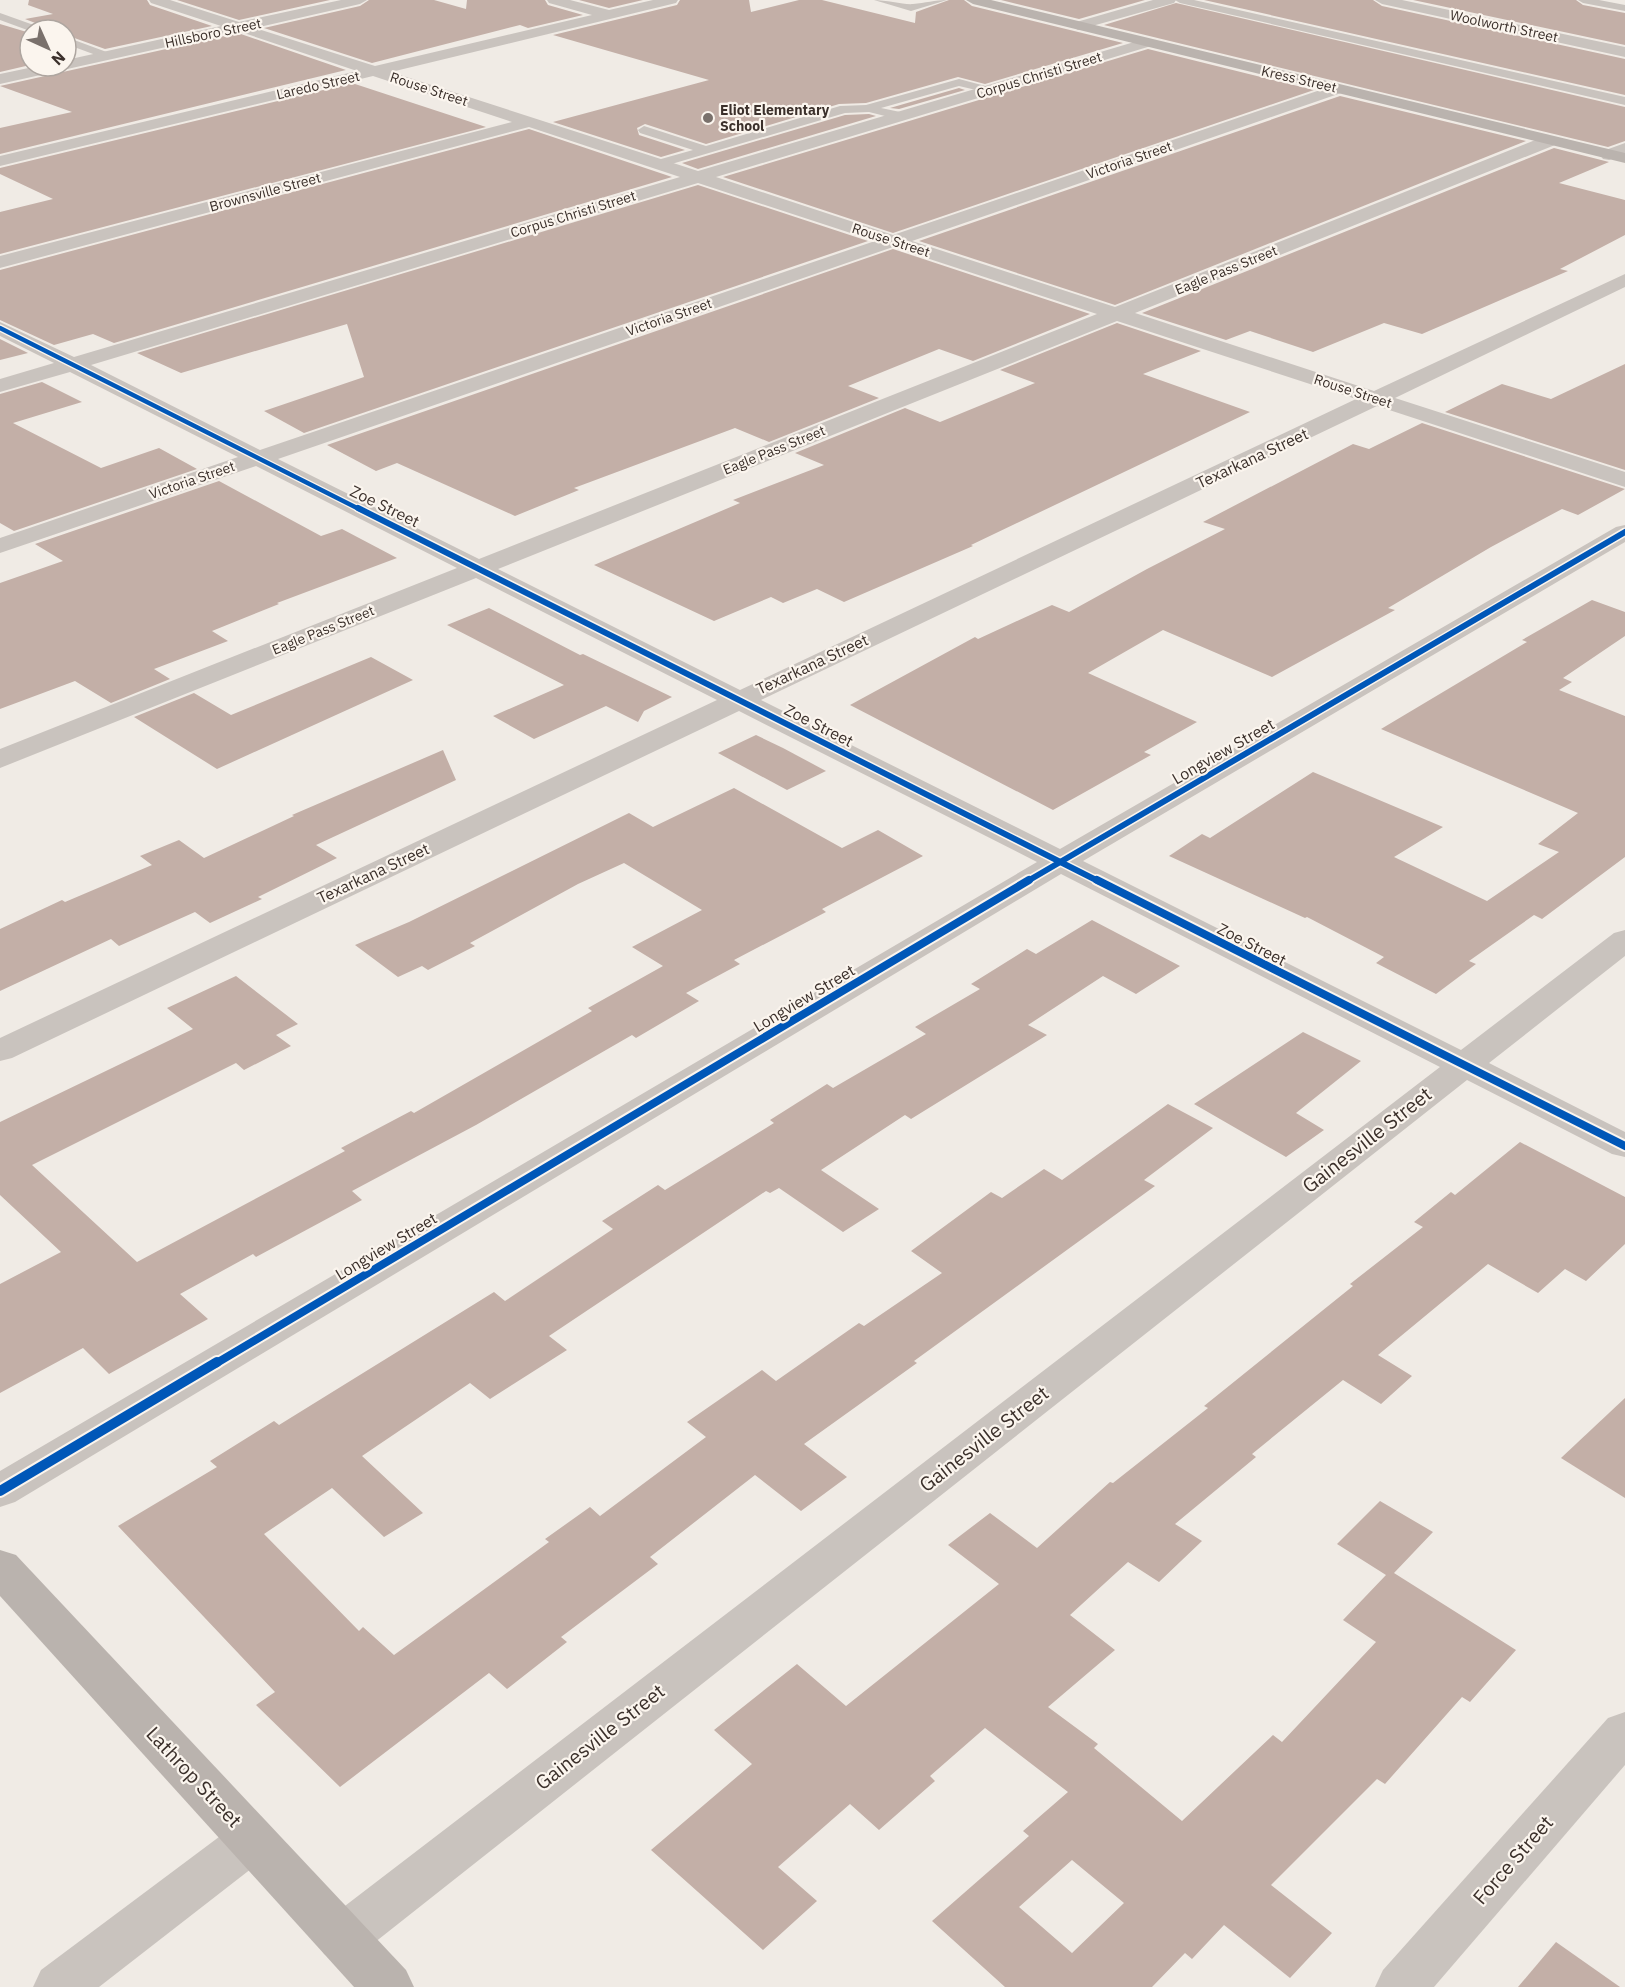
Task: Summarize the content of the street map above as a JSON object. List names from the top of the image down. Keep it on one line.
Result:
{"streets":{"street":["Woolworth Street","Hillsboro Street","Corpus Christi Street","Kress Street","Laredo Street","Rouse Street","Victoria Street","Brownsville Street","Eagle Pass Street","Texarkana Street","Zoe Street","Longview Street","Gainesville Street","Lathrop Street","Force Street"]},"crossings":[["Hillsboro Street","Rouse Street"],["Corpus Christi Street","Kress Street"],["Corpus Christi Street","Rouse Street"],["Corpus Christi Street","Zoe Street"],["Kress Street","Victoria Street"],["Kress Street","Eagle Pass Street"],["Laredo Street","Rouse Street"],["Rouse Street","Victoria Street"],["Rouse Street","Brownsville Street"],["Rouse Street","Eagle Pass Street"],["Rouse Street","Texarkana Street"],["Victoria Street","Zoe Street"],["Eagle Pass Street","Zoe Street"],["Texarkana Street","Zoe Street"],["Zoe Street","Longview Street"],["Zoe Street","Gainesville Street"],["Gainesville Street","Lathrop Street"]],"places":["Eliot Elementary School"],"north":"bottom right"}
